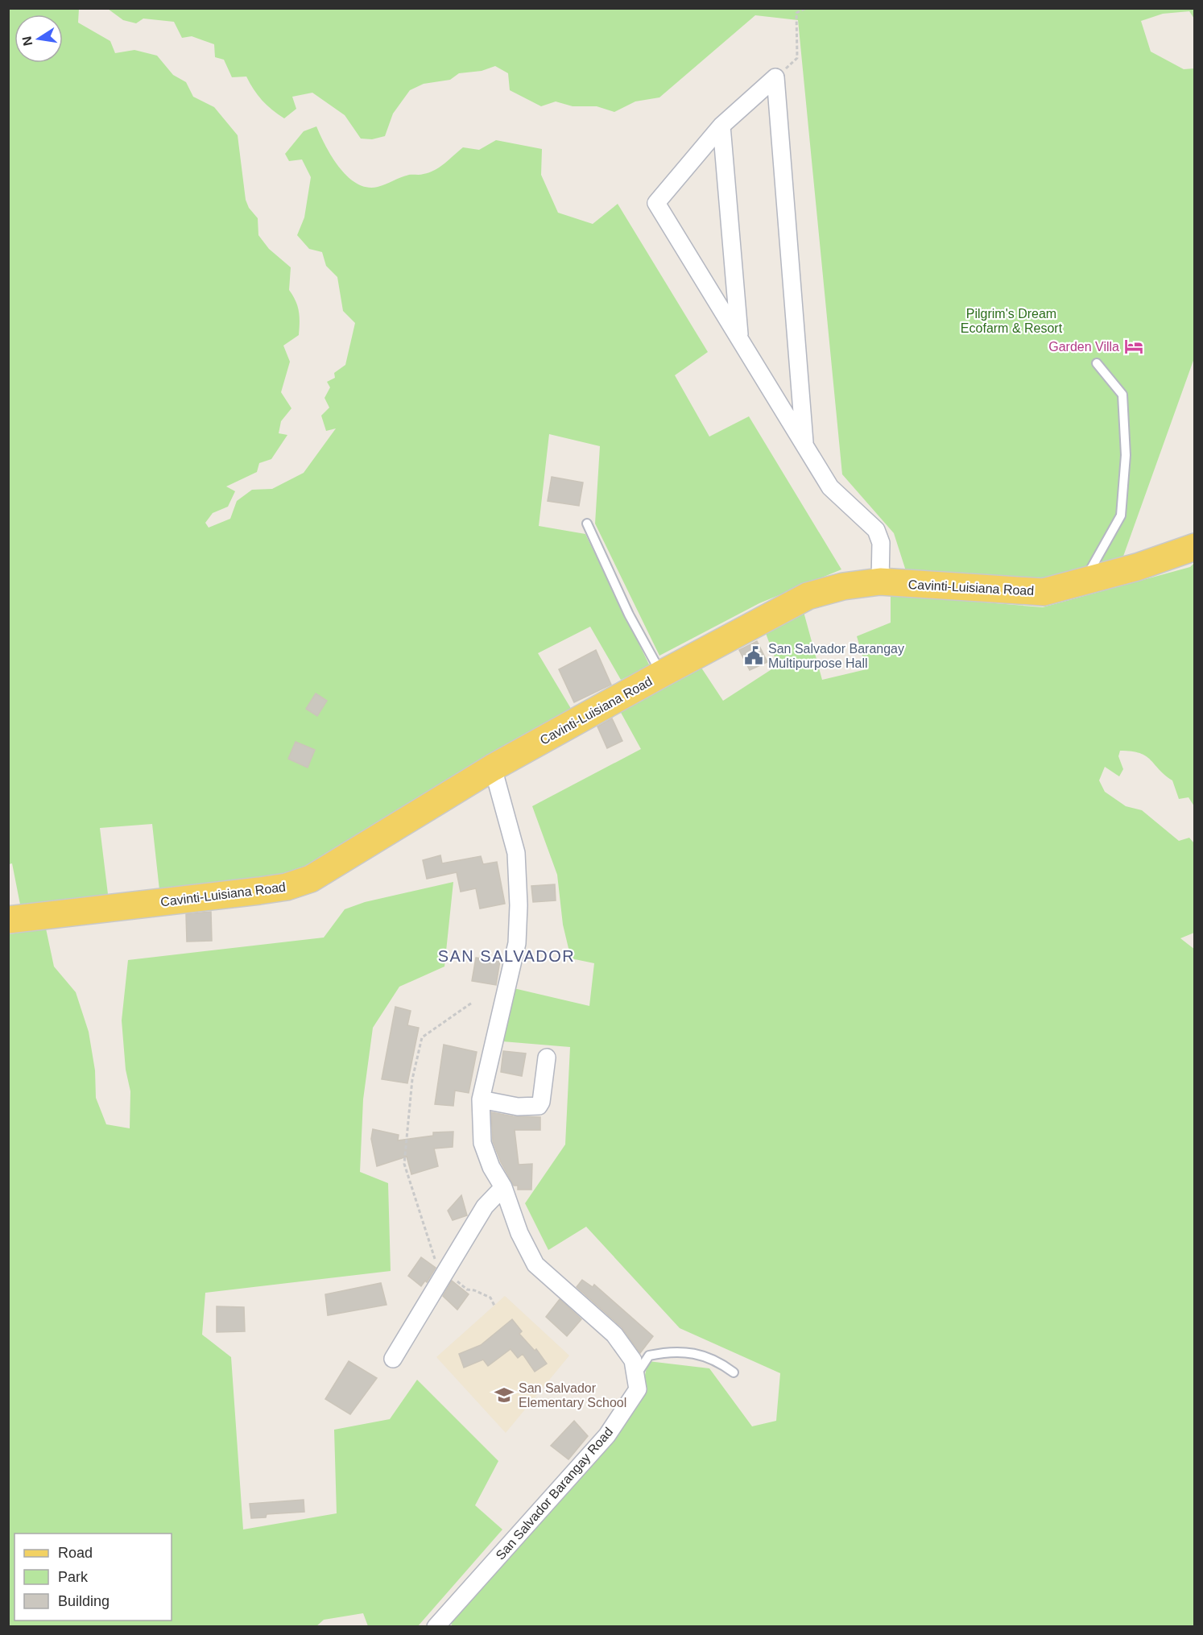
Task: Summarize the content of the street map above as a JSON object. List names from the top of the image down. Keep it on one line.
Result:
{"streets":{"main road":["Cavinti-Luisiana Road"],"street":["San Salvador Barangay Road"]},"crossings":[["Cavinti-Luisiana Road","San Salvador Barangay Road"]],"districts":["SAN SALVADOR"],"parks":["Pilgrim's Dream Ecofarm & Resort"],"places":{"hotel":["Garden Villa"],"public building":["San Salvador Barangay Multipurpose Hall"],"school or university":["San Salvador Elementary School"]},"legend":["Road","Park","Building"],"north":"left"}
